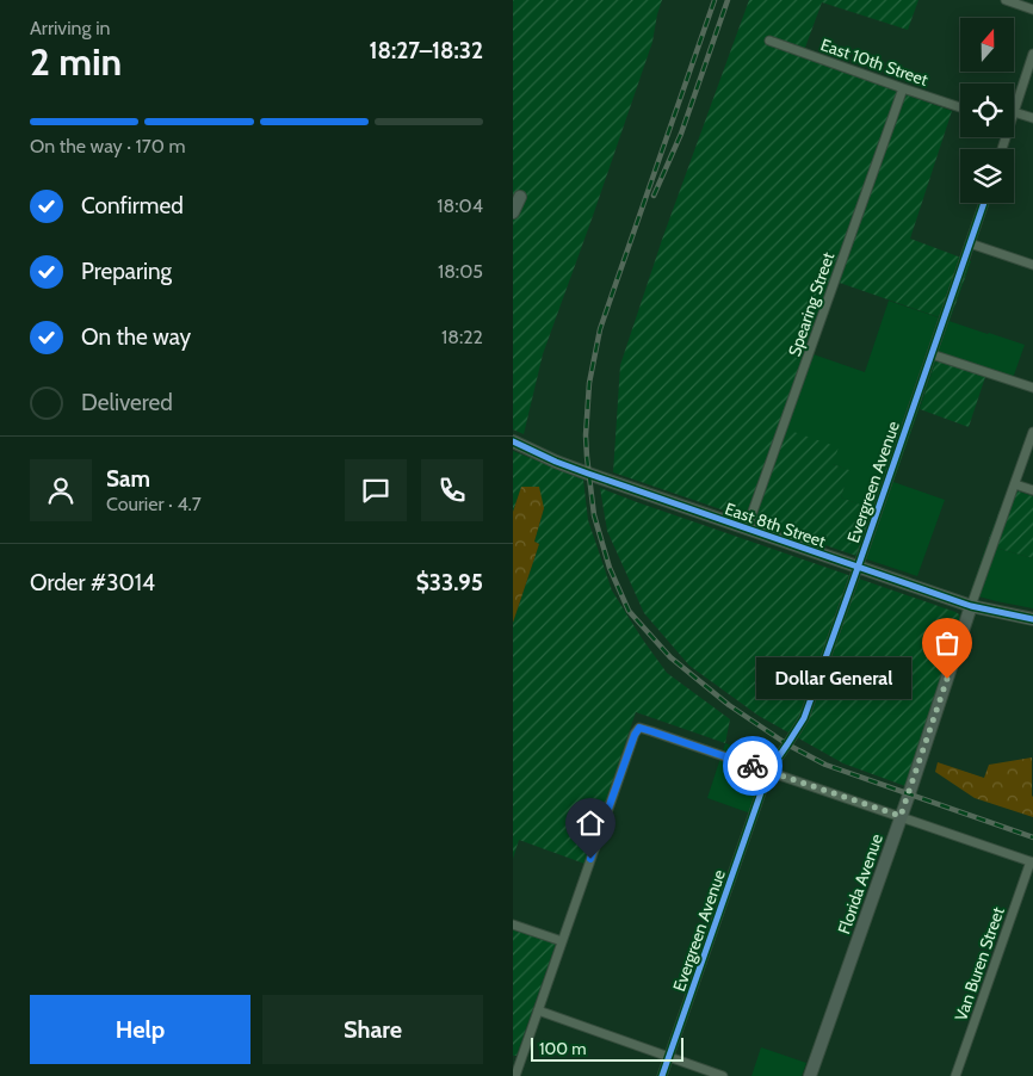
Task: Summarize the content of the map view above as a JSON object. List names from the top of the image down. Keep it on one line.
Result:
{"streets":{"street":["East 10th Street","Spearing Street","Evergreen Avenue","East 8th Street","Florida Avenue","Van Buren Street"]},"crossings":[["East 10th Street","Spearing Street"],["Spearing Street","East 8th Street"],["Evergreen Avenue","East 8th Street"],["East 8th Street","Florida Avenue"]],"places":["Dollar General"],"scale_bar":"100 m","north":"top","page":{"heading":["2 min","Arriving in","18:27–18:32"],"panel":["Sam","Courier · 4.7","Order #3014","$33.95"],"bar":"On the way · 170 m","list":[["Confirmed","18:04"],["Preparing","18:05"],["On the way","18:22"],"Delivered"],"bubble":"Dollar General","buttons":["Help","Share"],"scale":"100 m"}}
